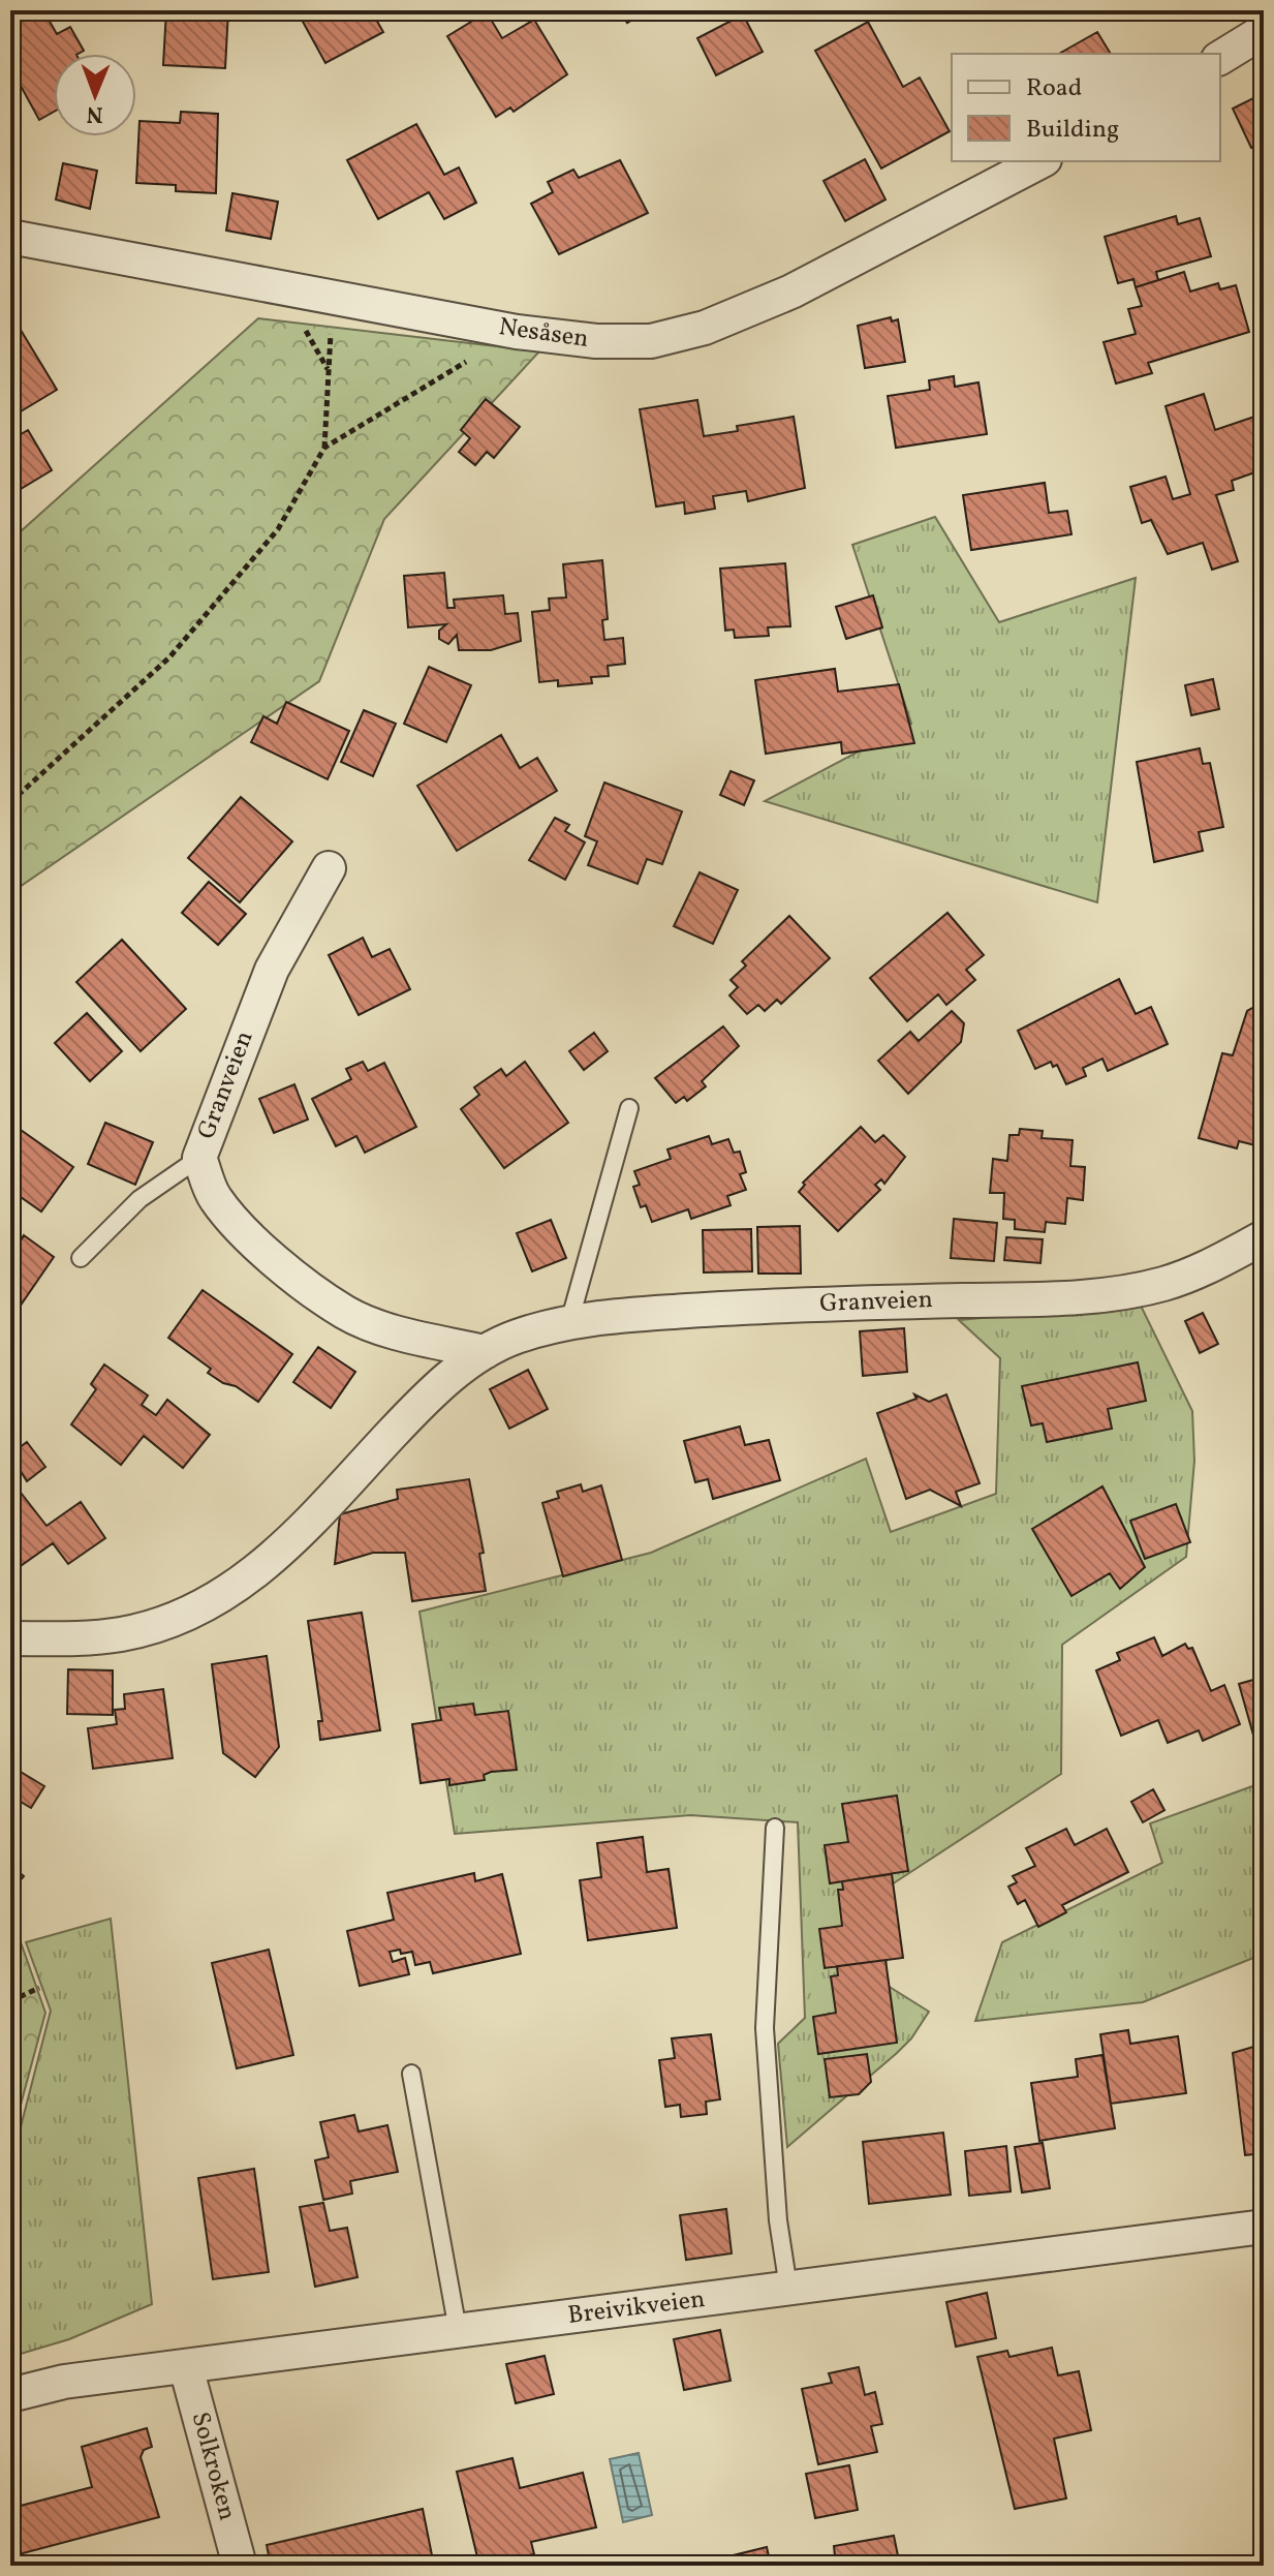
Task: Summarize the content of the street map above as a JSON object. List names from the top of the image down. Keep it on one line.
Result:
{"streets":{"street":["Nesåsen","Granveien","Breivikveien","Solkroken"]},"crossings":[["Breivikveien","Solkroken"]],"legend":["Road","Building"],"north":"bottom"}
